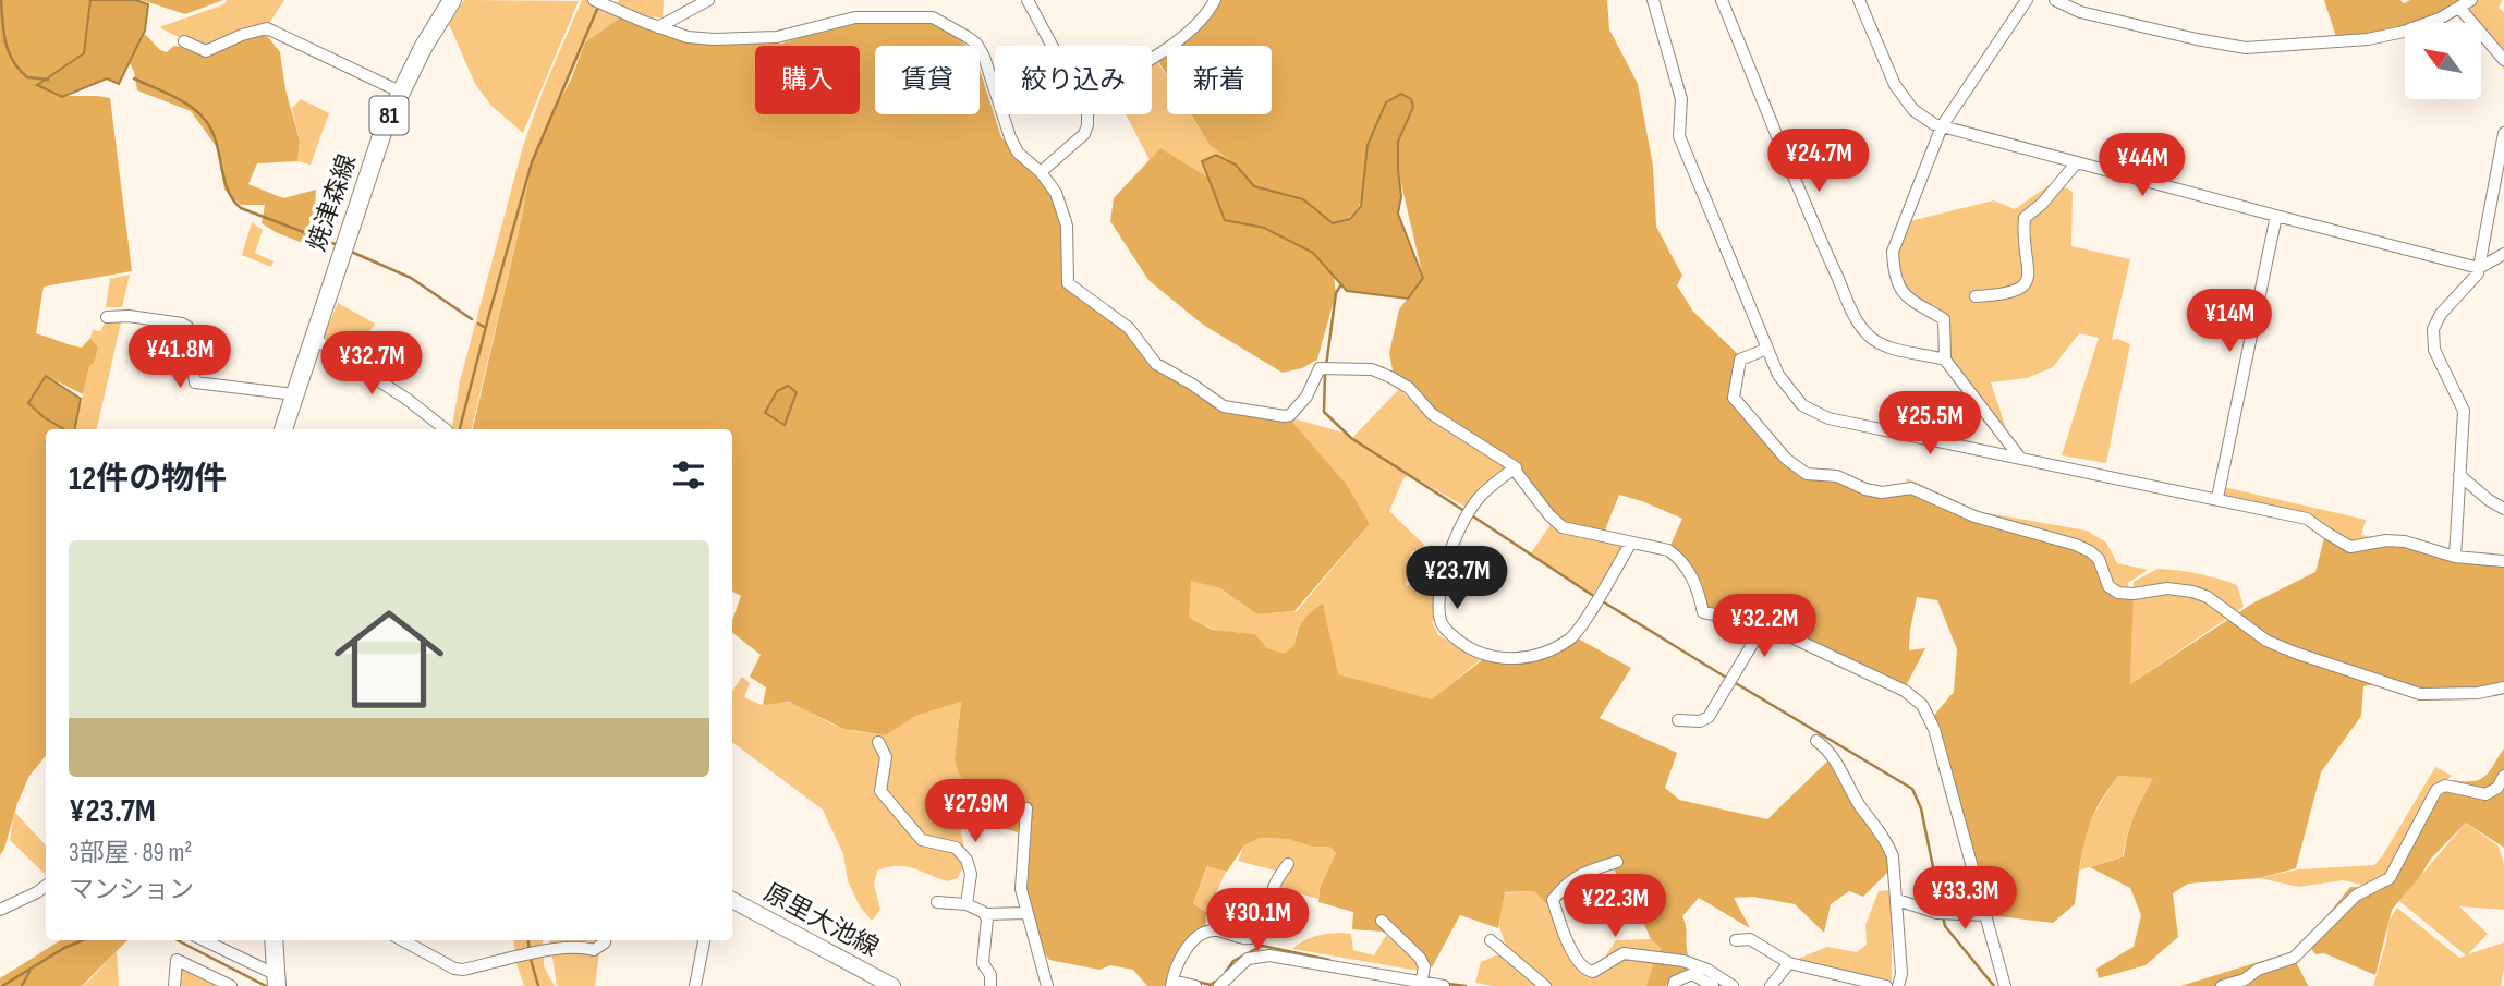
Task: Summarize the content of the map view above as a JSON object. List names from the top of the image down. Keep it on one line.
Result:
{"streets":{"main road":["81","焼津森線","原里大池線"]},"north":"top left","page":{"chip":["購入","賃貸","絞り込み","新着"],"price":["¥24.7M","¥44M","¥14M","¥41.8M","¥32.7M","¥25.5M","¥23.7M","¥32.2M","¥27.9M","¥33.3M","¥22.3M","¥30.1M"],"heading":"12件の物件","list":[{"name":"¥23.7M","note":"3部屋 · 89 m² · マンション"}]}}
